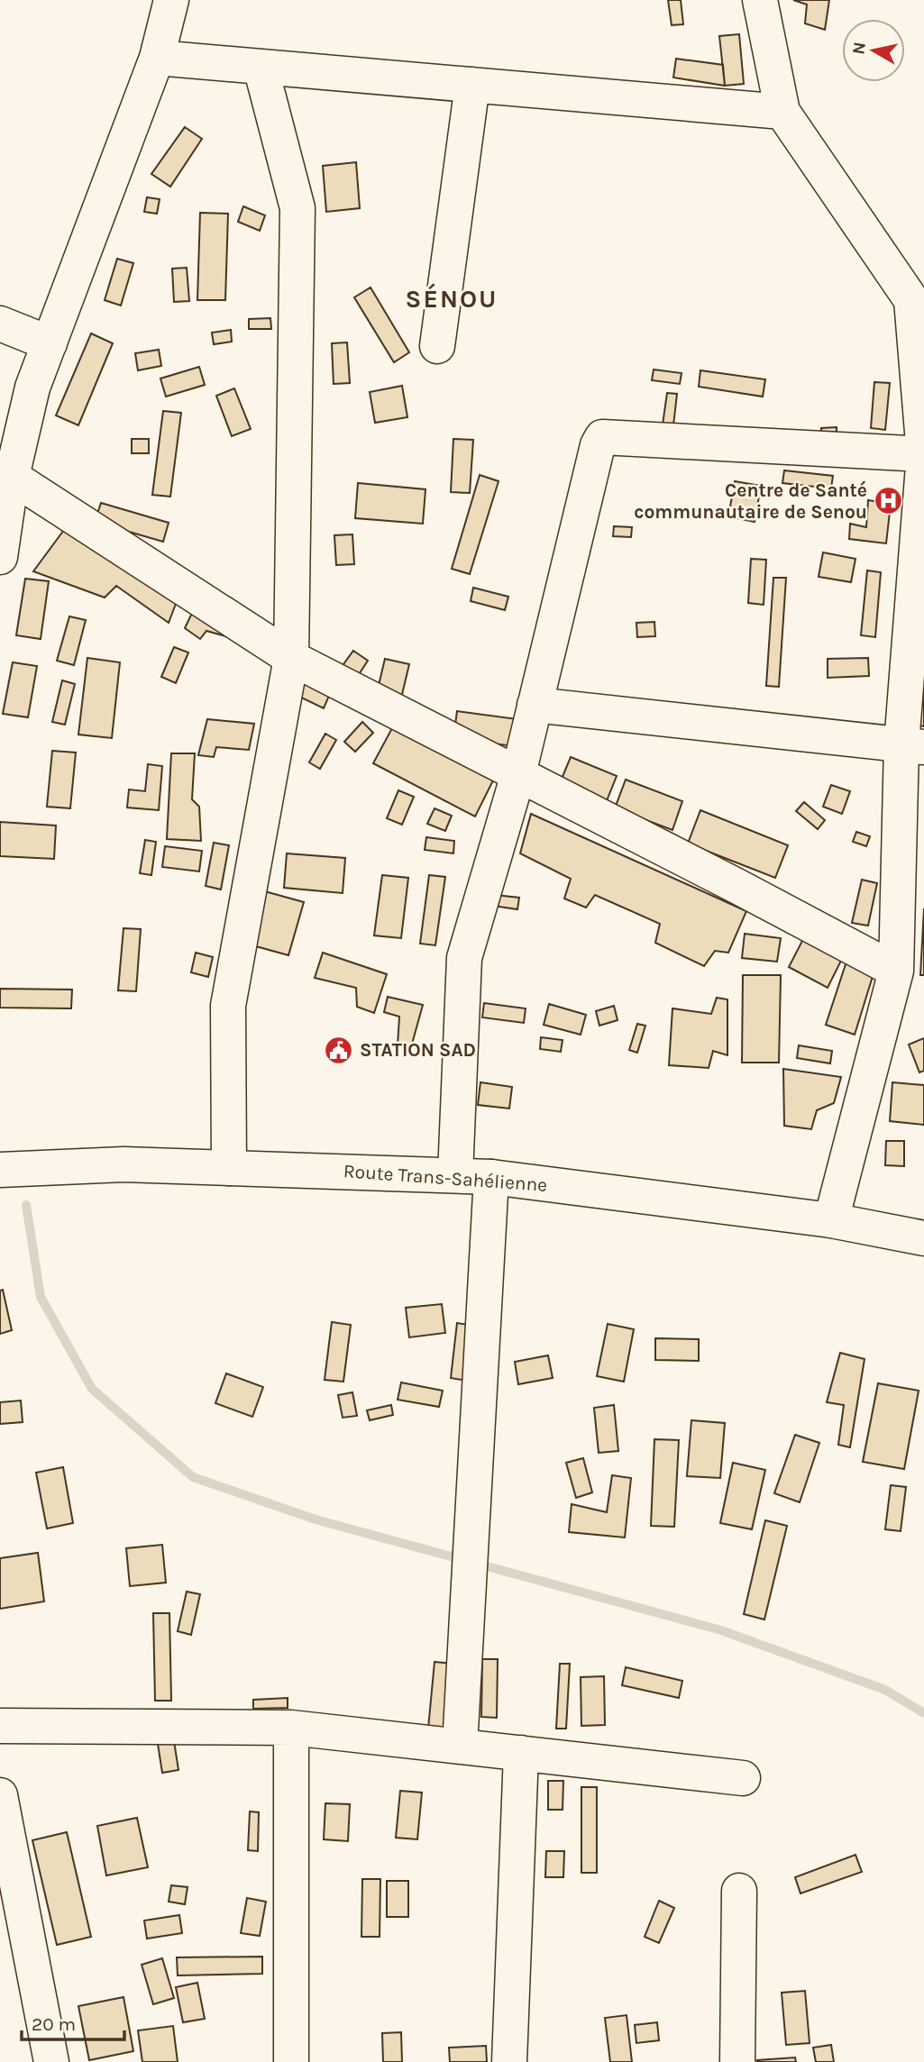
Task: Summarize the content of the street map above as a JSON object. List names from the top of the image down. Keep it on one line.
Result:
{"streets":{"main road":["Route Trans-Sahélienne"]},"districts":["SÉNOU"],"places":{"hospital":["Centre de Santé communautaire de Senou"],"public building":["STATION SAD"]},"scale_bar":"20 m","north":"left"}
